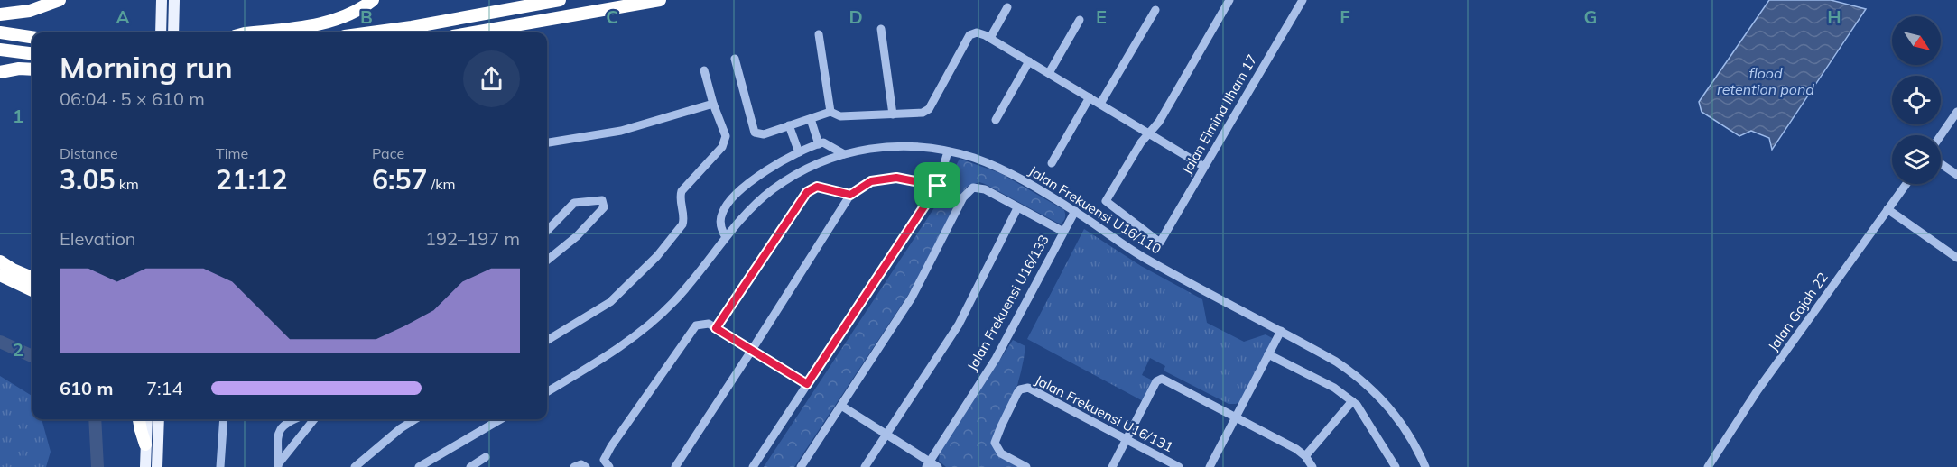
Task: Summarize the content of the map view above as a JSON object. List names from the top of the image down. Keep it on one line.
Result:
{"streets":{"street":["Jalan Elmina Ilham 17","Jalan Frekuensi U16/110","Jalan Frekuensi U16/133","Jalan Gajah 22","Jalan Frekuensi U16/131"]},"crossings":[["Jalan Frekuensi U16/110","Jalan Frekuensi U16/133"]],"water":["flood retention pond"],"north":"bottom right","page":{"heading":["Morning run","06:04 · 5 × 610 m"],"stats":[["Distance","3.05 km"],["Time","21:12"],["Pace","6:57 /km"]],"chart":["Elevation","192–197 m"],"list":[{"name":"610 m","note":"7:14"}]},"grid":{"columns":["A","B","C","D","E","F","G","H"],"rows":["1","2"]}}
